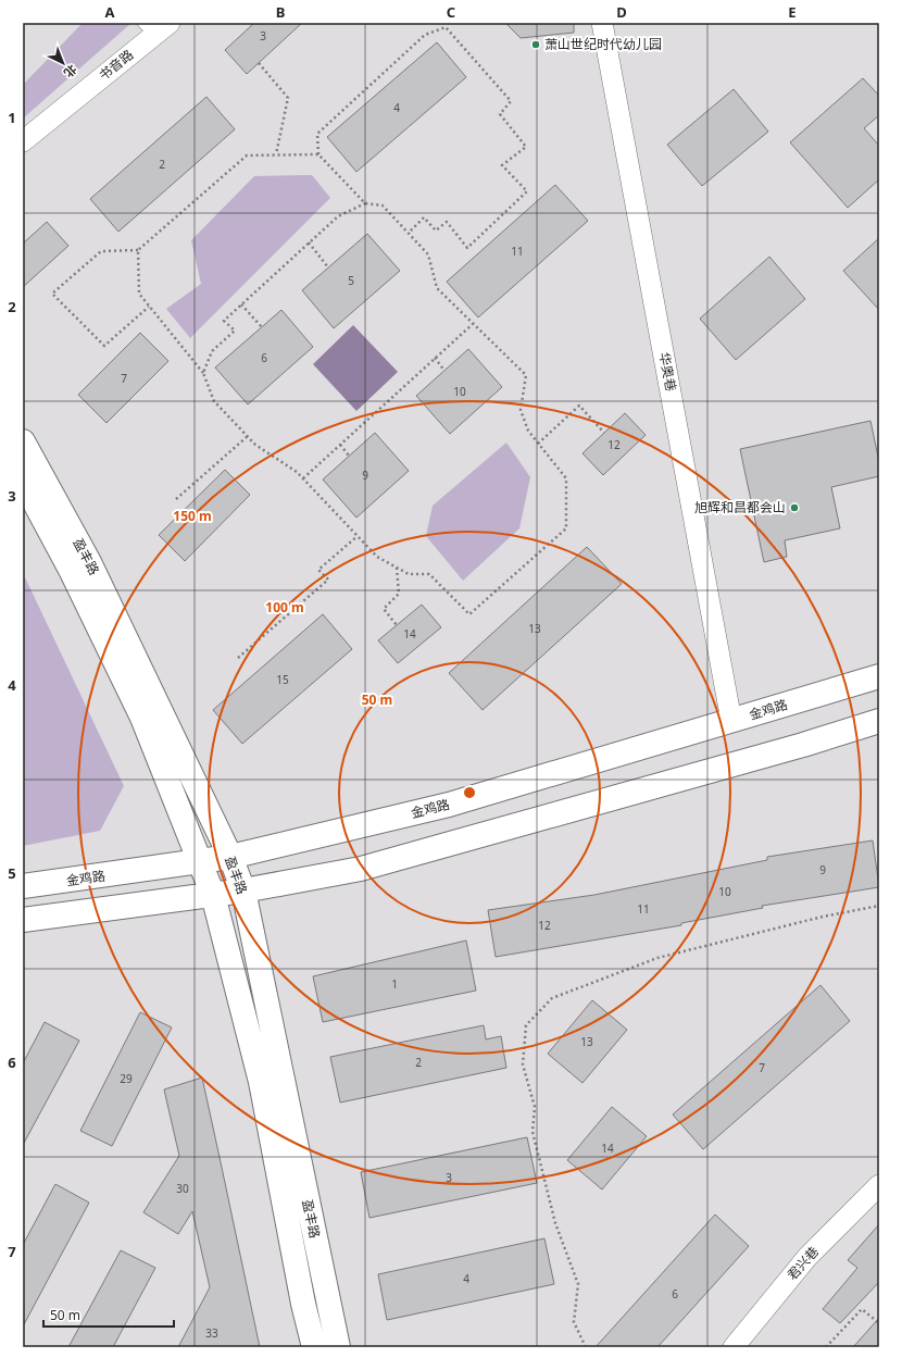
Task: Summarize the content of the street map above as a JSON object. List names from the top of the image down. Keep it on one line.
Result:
{"streets":{"main road":["盈丰路","金鸡路"],"street":["书音路","华奥巷","君兴巷"]},"crossings":[["华奥巷","金鸡路"],["盈丰路","金鸡路"]],"places":["萧山世纪时代幼儿园","旭辉和昌都会山"],"house_numbers":["3","4","2","11","5","6","7","10","12","9","13","14","15","9","10","11","12","1","13","2","7","29","14","3","30","4","6","33"],"scale_bar":"50 m","north":"bottom right","grid":{"columns":["A","B","C","D","E"],"rows":["1","2","3","4","5","6","7"]},"rings":["150 m","100 m","50 m"]}
